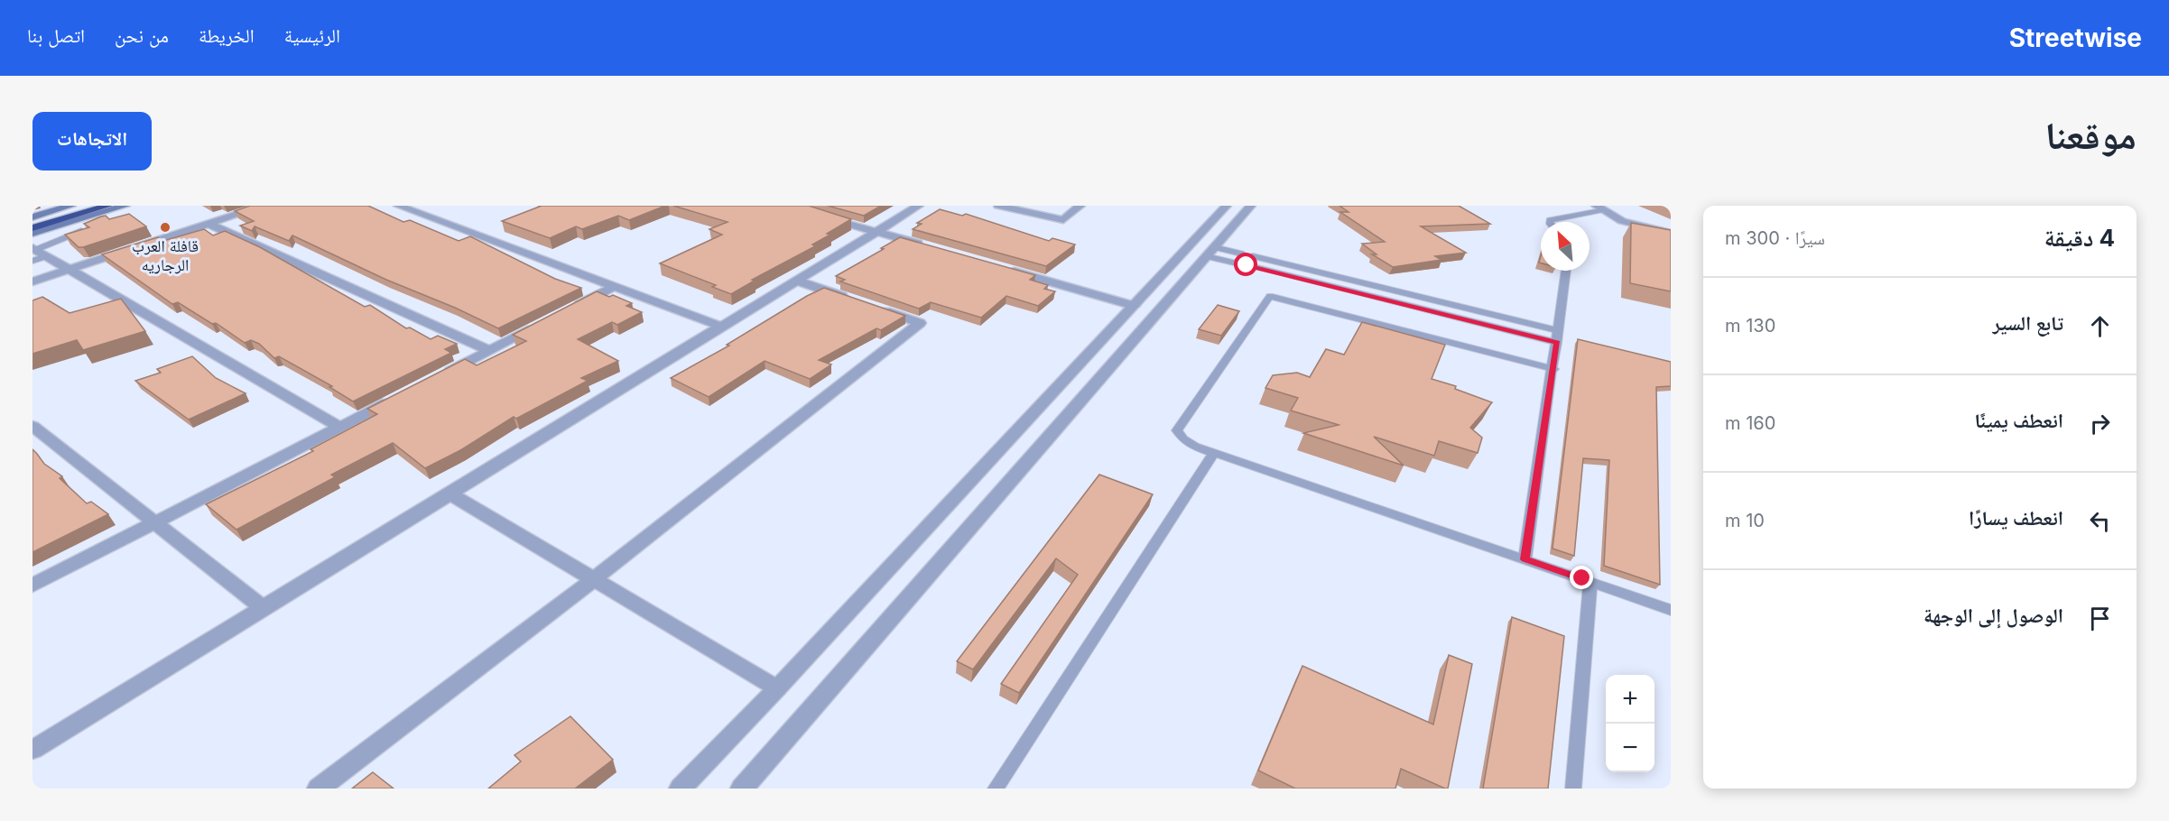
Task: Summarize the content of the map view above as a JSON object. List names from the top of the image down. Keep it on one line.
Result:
{"places":["قافلة العرب الرجاريه"],"north":"top left","page":{"header":"Streetwise","nav":["الرئيسية","الخريطة","من نحن","اتصل بنا"],"title":"موقعنا","buttons":"الاتجاهات","heading":["4 دقيقة","سيرًا · 300 m"],"list":[["تابع السير","130 m"],["انعطف يمينًا","160 m"],["انعطف يسارًا","10 m"],"الوصول إلى الوجهة"],"map_buttons":["+","−"]}}
